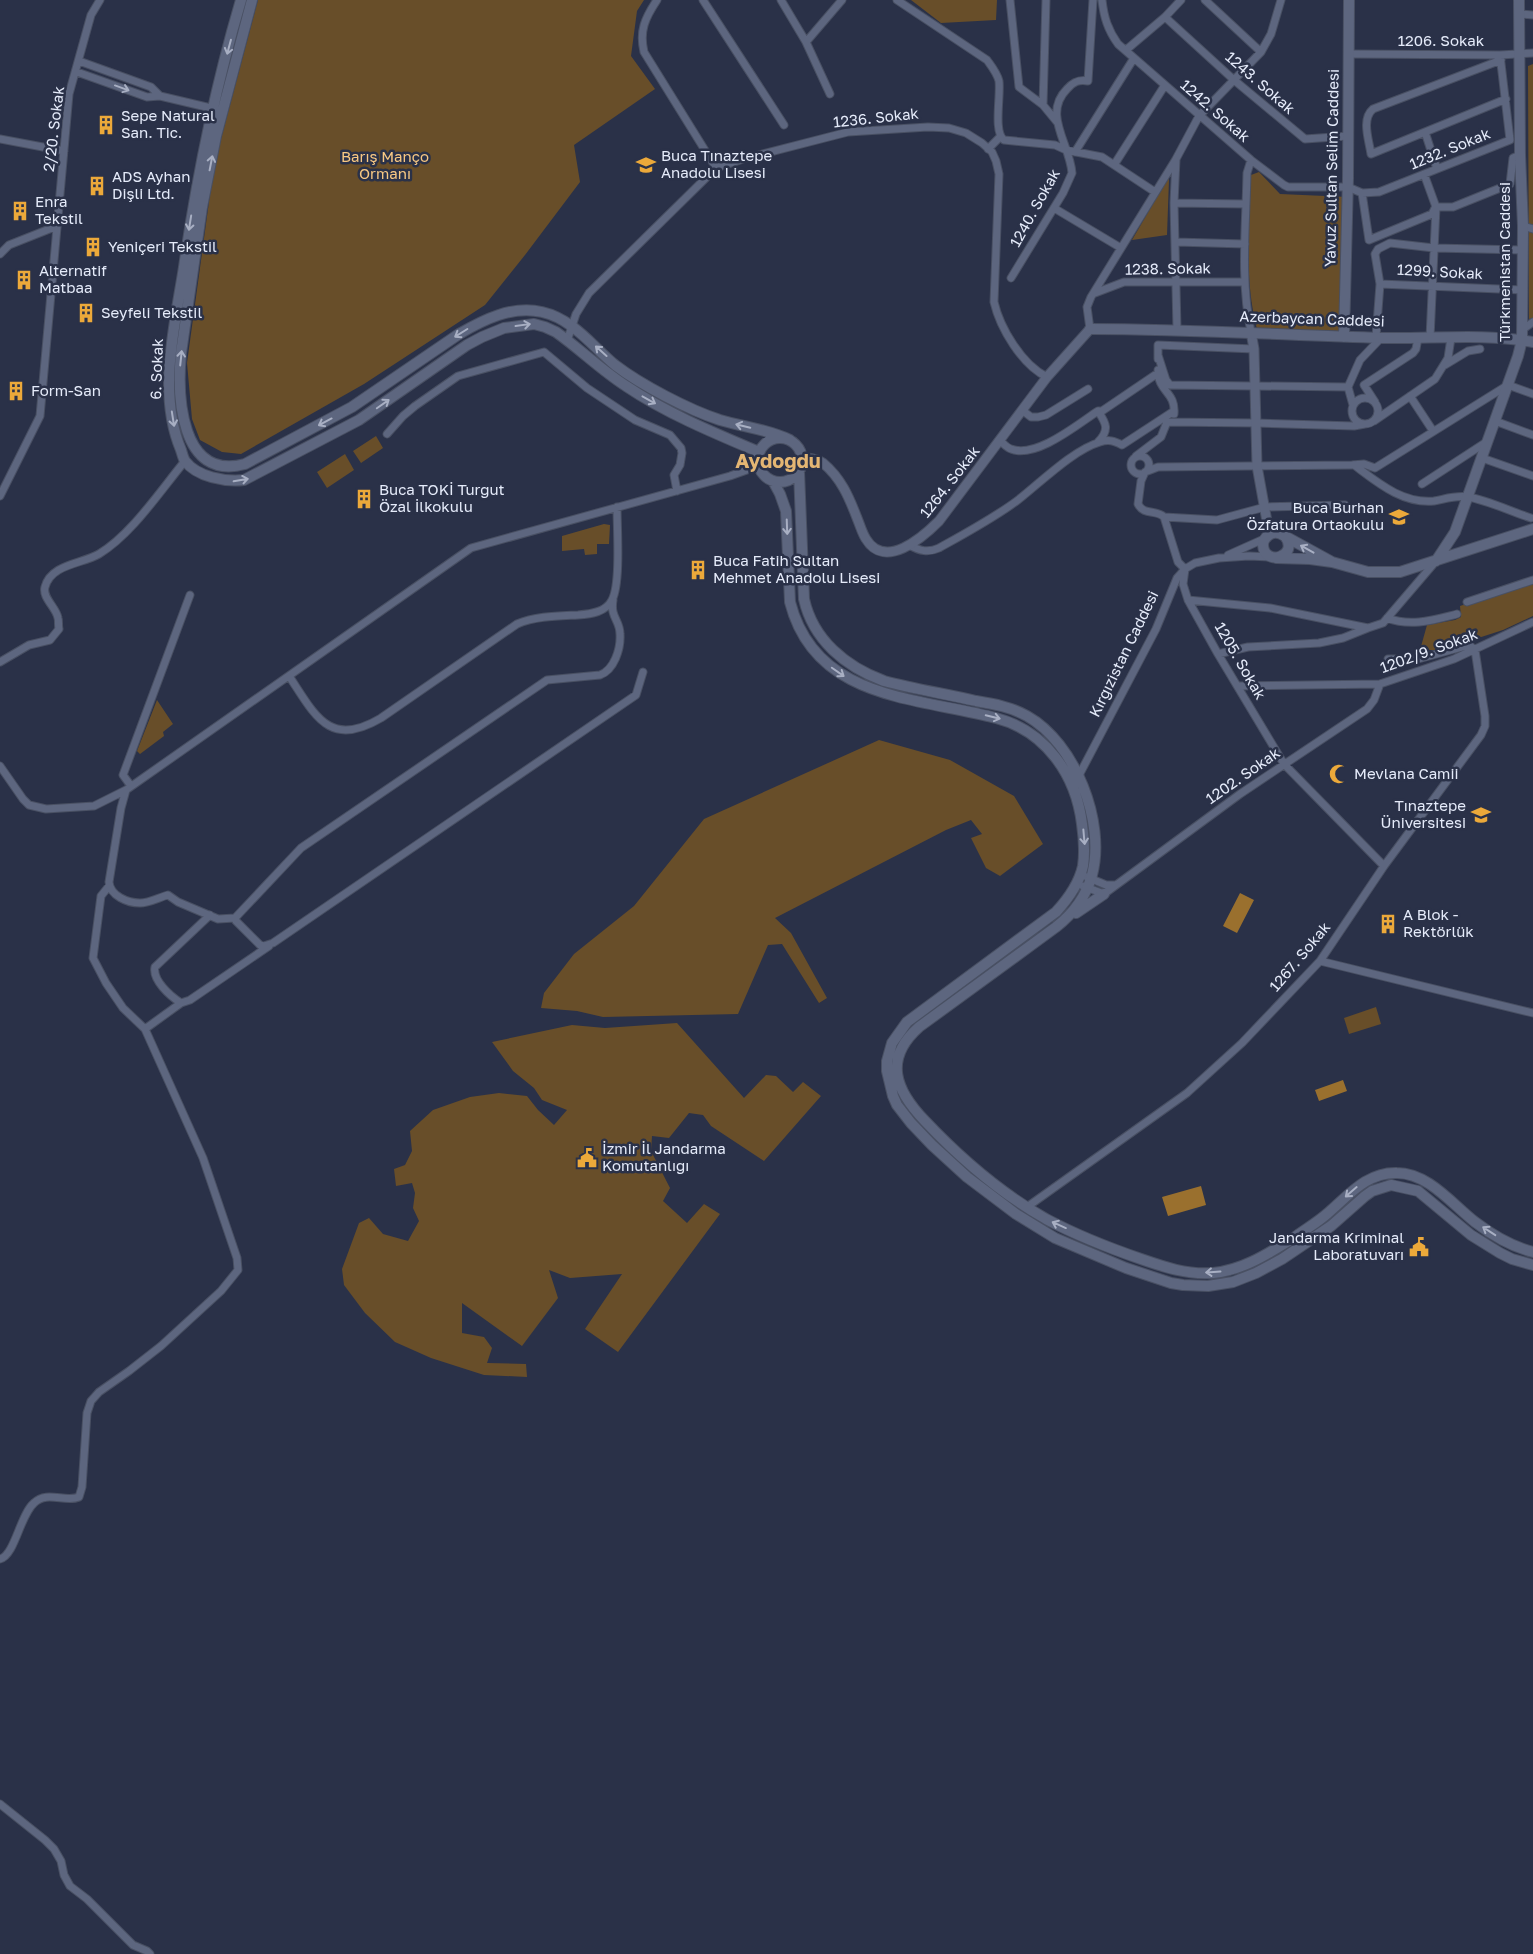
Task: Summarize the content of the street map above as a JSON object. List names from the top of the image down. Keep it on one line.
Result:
{"streets":{"main road":["Yavuz Sultan Selim Caddesi","Türkmenistan Caddesi","Azerbaycan Caddesi","6. Sokak"],"street":["1206. Sokak","1243. Sokak","1242. Sokak","1236. Sokak","2/20. Sokak","1232. Sokak","1240. Sokak","1238. Sokak","1299. Sokak","1264. Sokak","1202/9. Sokak","Kırgızistan Caddesi","1205. Sokak","1202. Sokak","1267. Sokak"]},"crossings":[["1206. Sokak","1232. Sokak"],["1206. Sokak","Yavuz Sultan Selim Caddesi"],["1206. Sokak","Türkmenistan Caddesi"],["1243. Sokak","Yavuz Sultan Selim Caddesi"],["1242. Sokak","Yavuz Sultan Selim Caddesi"],["1236. Sokak","6. Sokak"],["1236. Sokak","1264. Sokak"],["Yavuz Sultan Selim Caddesi","Azerbaycan Caddesi"],["Türkmenistan Caddesi","1299. Sokak"],["Türkmenistan Caddesi","Azerbaycan Caddesi"],["Türkmenistan Caddesi","1205. Sokak"],["1299. Sokak","Azerbaycan Caddesi"],["Azerbaycan Caddesi","1264. Sokak"],["1202/9. Sokak","1205. Sokak"],["1202/9. Sokak","1202. Sokak"],["1202/9. Sokak","1267. Sokak"],["Kırgızistan Caddesi","1205. Sokak"],["1205. Sokak","1202. Sokak"],["1205. Sokak","1267. Sokak"]],"districts":["Aydoğdu"],"parks":["Barış Manço Ormanı"],"places":{"building":["Sepe Natural San. Tic.","ADS Ayhan Dişli Ltd.","Enra Tekstil","Yeniçeri Tekstil","Alternatif Matbaa","Seyfeli Tekstil","Form-San","Buca TOKİ Turgut Özal İlkokulu","Buca Fatih Sultan Mehmet Anadolu Lisesi","A Blok - Rektörlük"],"school or university":["Buca Tınaztepe Anadolu Lisesi","Buca Burhan Özfatura Ortaokulu","Tınaztepe Üniversitesi"],"mosque":["Mevlana Camii"],"public building":["İzmir İl Jandarma Komutanlığı","Jandarma Kriminal Laboratuvarı"]}}
